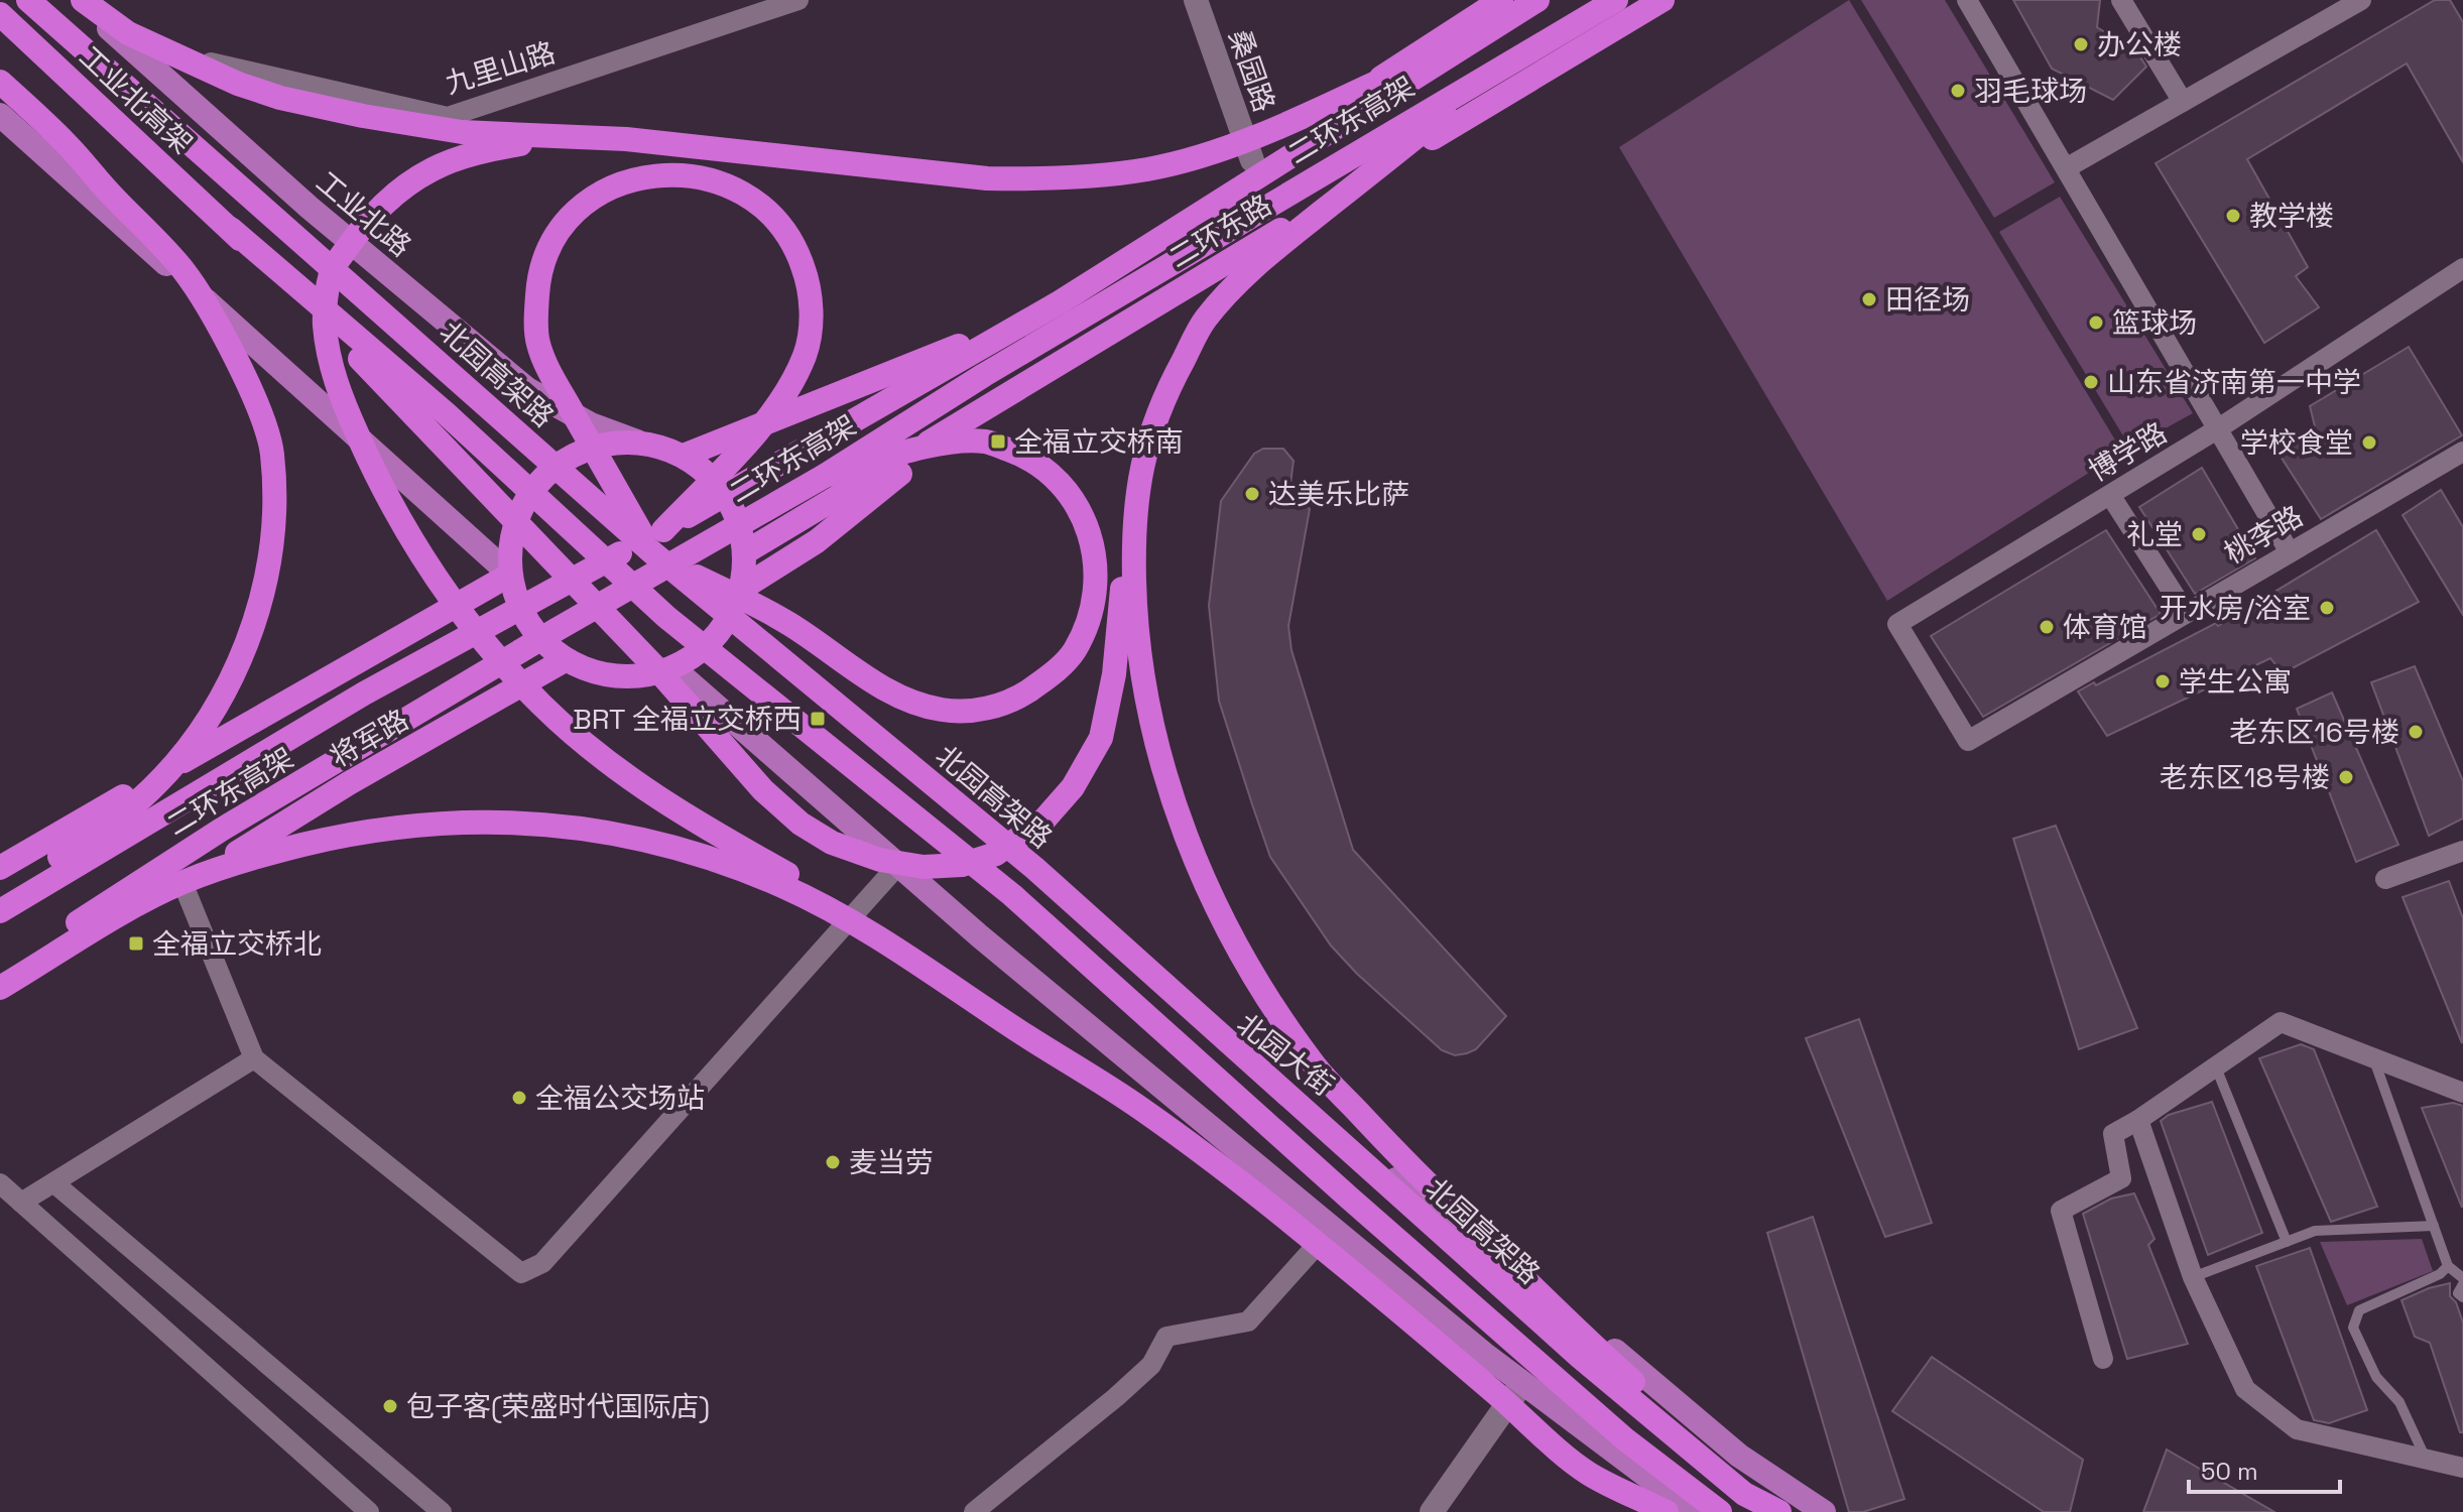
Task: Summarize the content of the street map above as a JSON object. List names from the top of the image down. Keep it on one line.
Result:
{"streets":{"highway":["工业北高架","二环东高架","二环东路","北园高架路","将军路"],"main road":["工业北路","北园大街"],"street":["九里山路","桑园路","博学路","桃李路"]},"crossings":[["九里山路","工业北路"],["桑园路","二环东路"],["工业北高架","北园高架路"],["工业北路","二环东路"],["工业北路","将军路"],["工业北路","北园大街"],["二环东路","将军路"],["二环东路","北园大街"],["博学路","桃李路"],["将军路","北园大街"]],"places":{"other":["办公楼","羽毛球场","教学楼","田径场","篮球场","山东省济南第一中学","学校食堂","达美乐比萨","礼堂","开水房/浴室","体育馆","学生公寓","老东区16号楼","老东区18号楼","全福公交场站","麦当劳","包子客(荣盛时代国际店)"],"transit":["全福立交桥南","BRT 全福立交桥西","全福立交桥北"]},"scale_bar":"50 m"}
